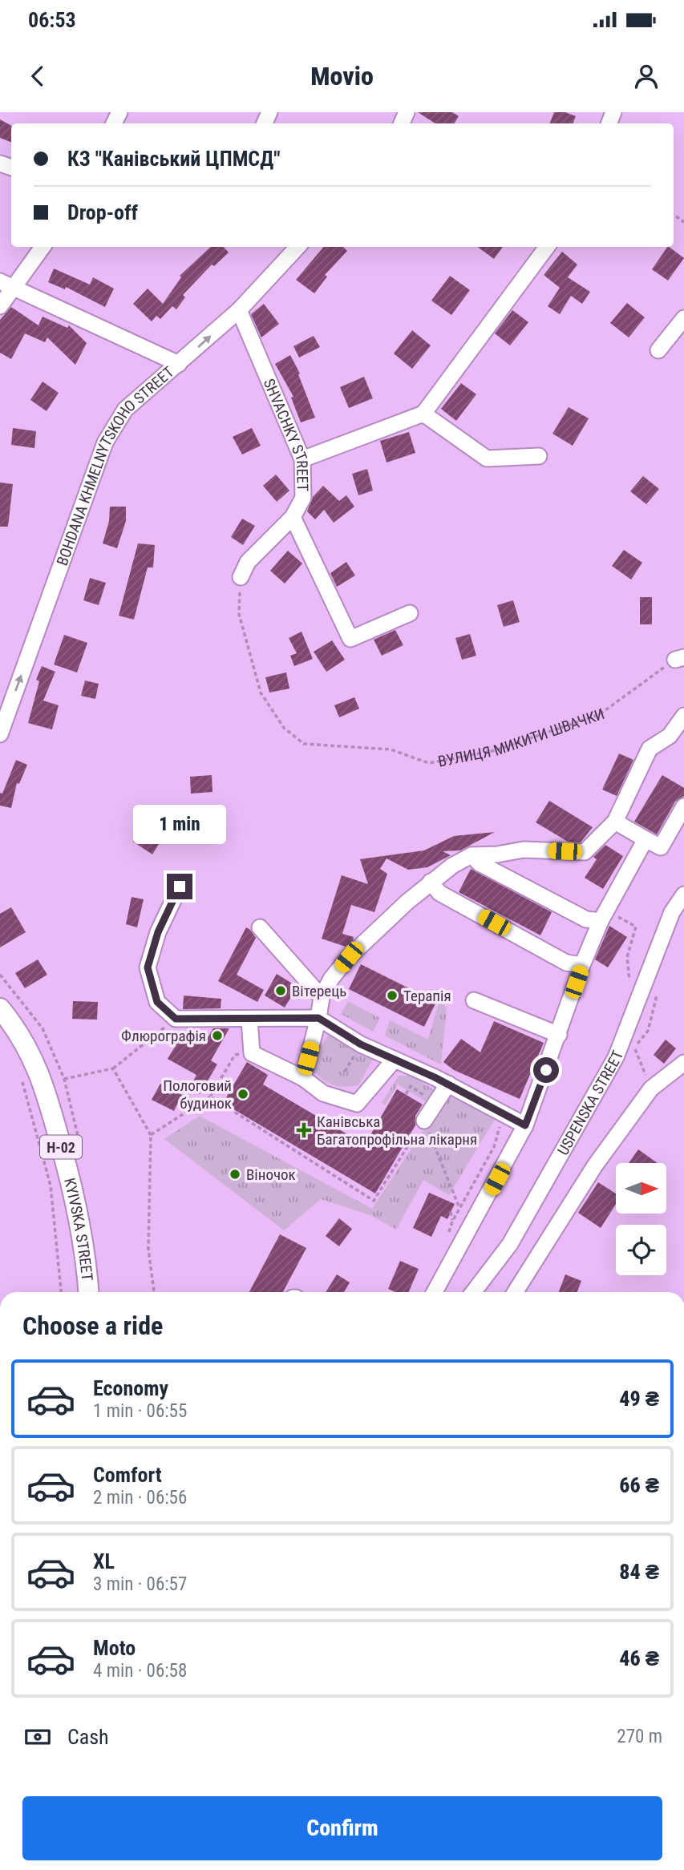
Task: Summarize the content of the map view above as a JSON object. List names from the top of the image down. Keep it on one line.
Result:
{"streets":{"main road":["Н-02","KYIVSKA STREET"],"street":["SHVACHKY STREET","BOHDANA KHMELNYTSKOHO STREET","USPENSKA STREET"],"path":["ВУЛИЦЯ МИКИТИ ШВАЧКИ"]},"crossings":[["SHVACHKY STREET","BOHDANA KHMELNYTSKOHO STREET"],["SHVACHKY STREET","ВУЛИЦЯ МИКИТИ ШВАЧКИ"]],"one_way":["BOHDANA KHMELNYTSKOHO STREET"],"places":{"other":["Вітерець","Терапія","Флюрографія","Пологовий будинок","Віночок"],"health":["Канівська Багатопрофільна лікарня"]},"north":"right","page":{"status":"06:53","header":"Movio","banner":["КЗ \"Канівський ЦПМСД\"","Drop-off"],"bubble":"1 min","heading":"Choose a ride","list":[{"name":"Economy","note":"1 min · 06:55","value":"49 ₴"},{"name":"Comfort","note":"2 min · 06:56","value":"66 ₴"},{"name":"XL","note":"3 min · 06:57","value":"84 ₴"},{"name":"Moto","note":"4 min · 06:58","value":"46 ₴"}],"pay":["Cash","270 m"],"buttons":"Confirm"}}
